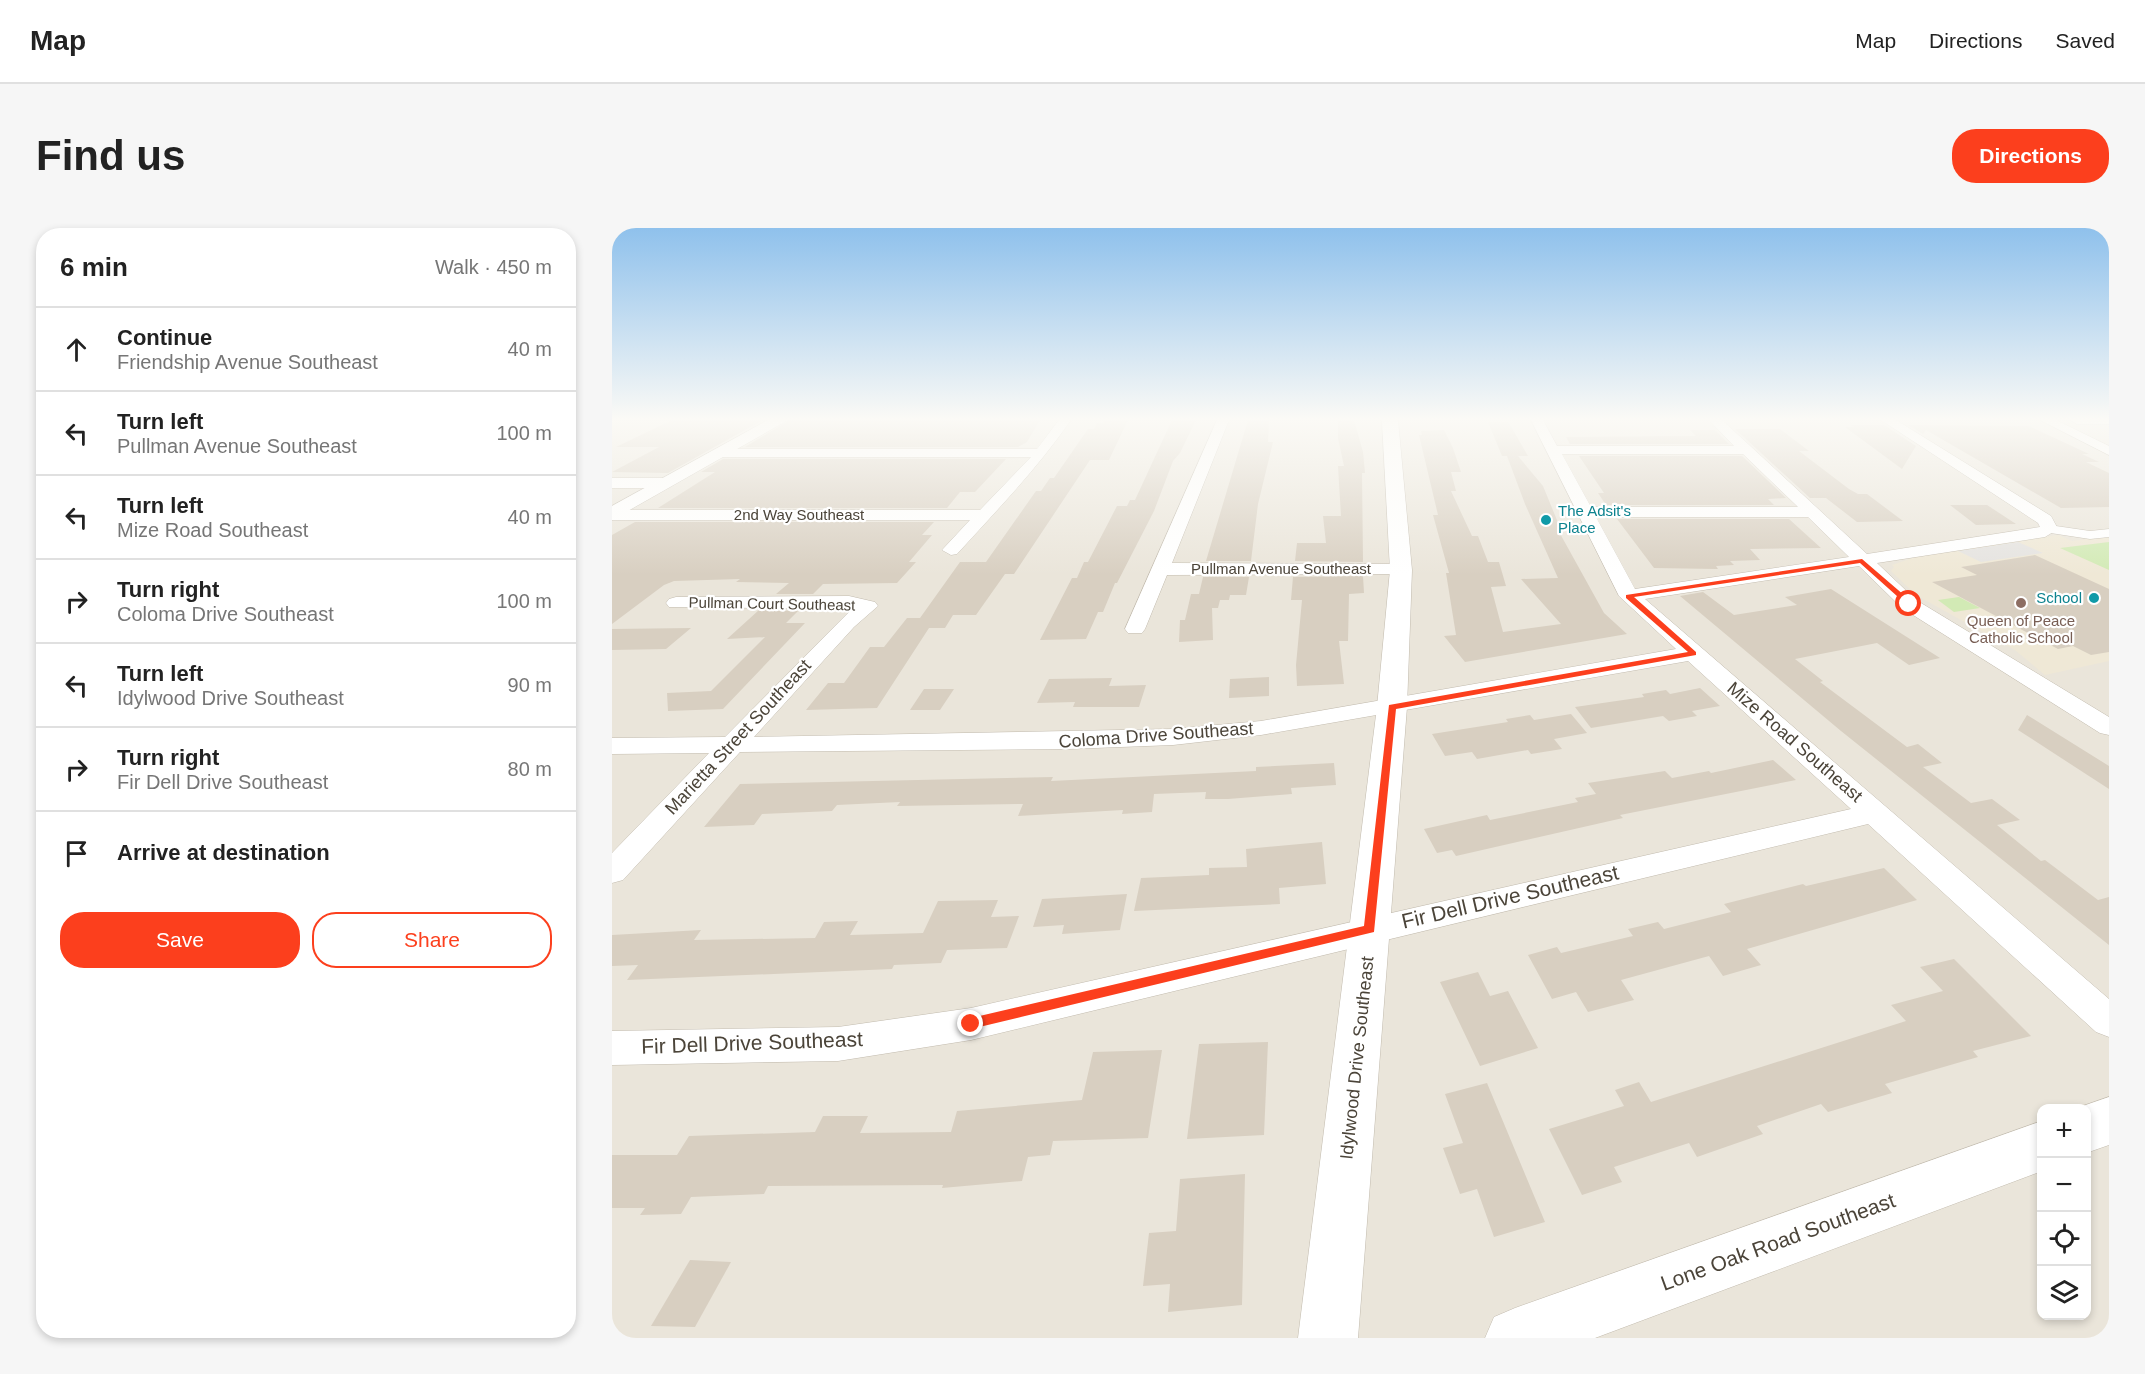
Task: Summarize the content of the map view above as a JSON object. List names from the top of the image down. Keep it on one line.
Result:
{"streets":{"street":["2nd Way Southeast","Pullman Avenue Southeast","Pullman Court Southeast","Coloma Drive Southeast","Marietta Street Southeast","Mize Road Southeast","Fir Dell Drive Southeast","Idylwood Drive Southeast","Lone Oak Road Southeast"]},"crossings":[["Pullman Avenue Southeast","Idylwood Drive Southeast"],["Pullman Court Southeast","Marietta Street Southeast"],["Coloma Drive Southeast","Marietta Street Southeast"],["Coloma Drive Southeast","Mize Road Southeast"],["Coloma Drive Southeast","Idylwood Drive Southeast"],["Mize Road Southeast","Fir Dell Drive Southeast"],["Fir Dell Drive Southeast","Idylwood Drive Southeast"]],"places":["The Adsit's Place","School","Queen of Peace Catholic School"],"page":{"header":"Map","nav":["Map","Directions","Saved"],"buttons":["Directions",["Save","Share"]],"title":"Find us","heading":["6 min","Walk · 450 m"],"list":[["Continue","Friendship Avenue Southeast","40 m"],["Turn left","Pullman Avenue Southeast","100 m"],["Turn left","Mize Road Southeast","40 m"],["Turn right","Coloma Drive Southeast","100 m"],["Turn left","Idylwood Drive Southeast","90 m"],["Turn right","Fir Dell Drive Southeast","80 m"],"Arrive at destination"],"map_buttons":["+","−"]}}
